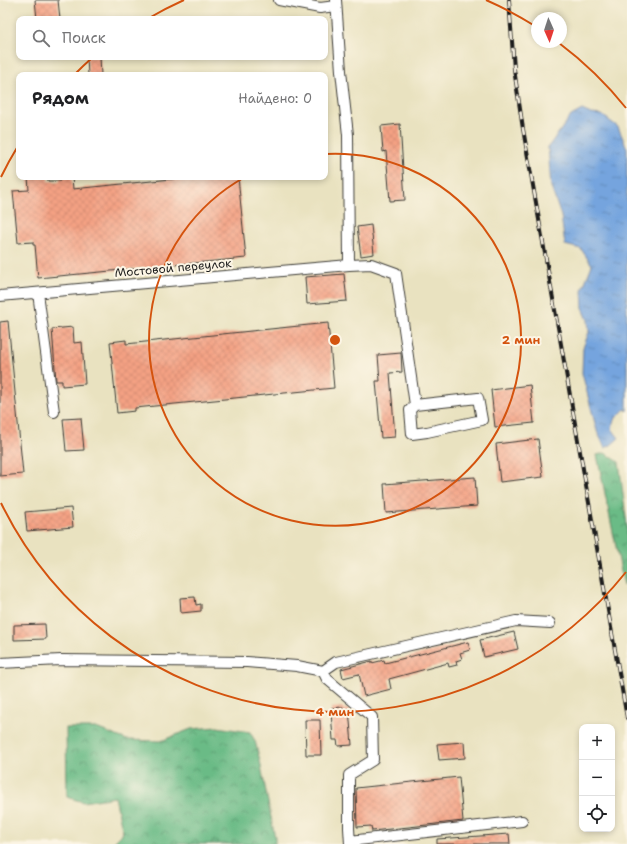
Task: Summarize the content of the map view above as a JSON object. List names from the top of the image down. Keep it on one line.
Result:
{"streets":{"street":["Мостовой переулок"]},"north":"bottom","page":{"search":"Поиск","heading":["Рядом","Найдено: 0"],"map_buttons":["+","−"]},"rings":["2 мин","4 мин"]}
